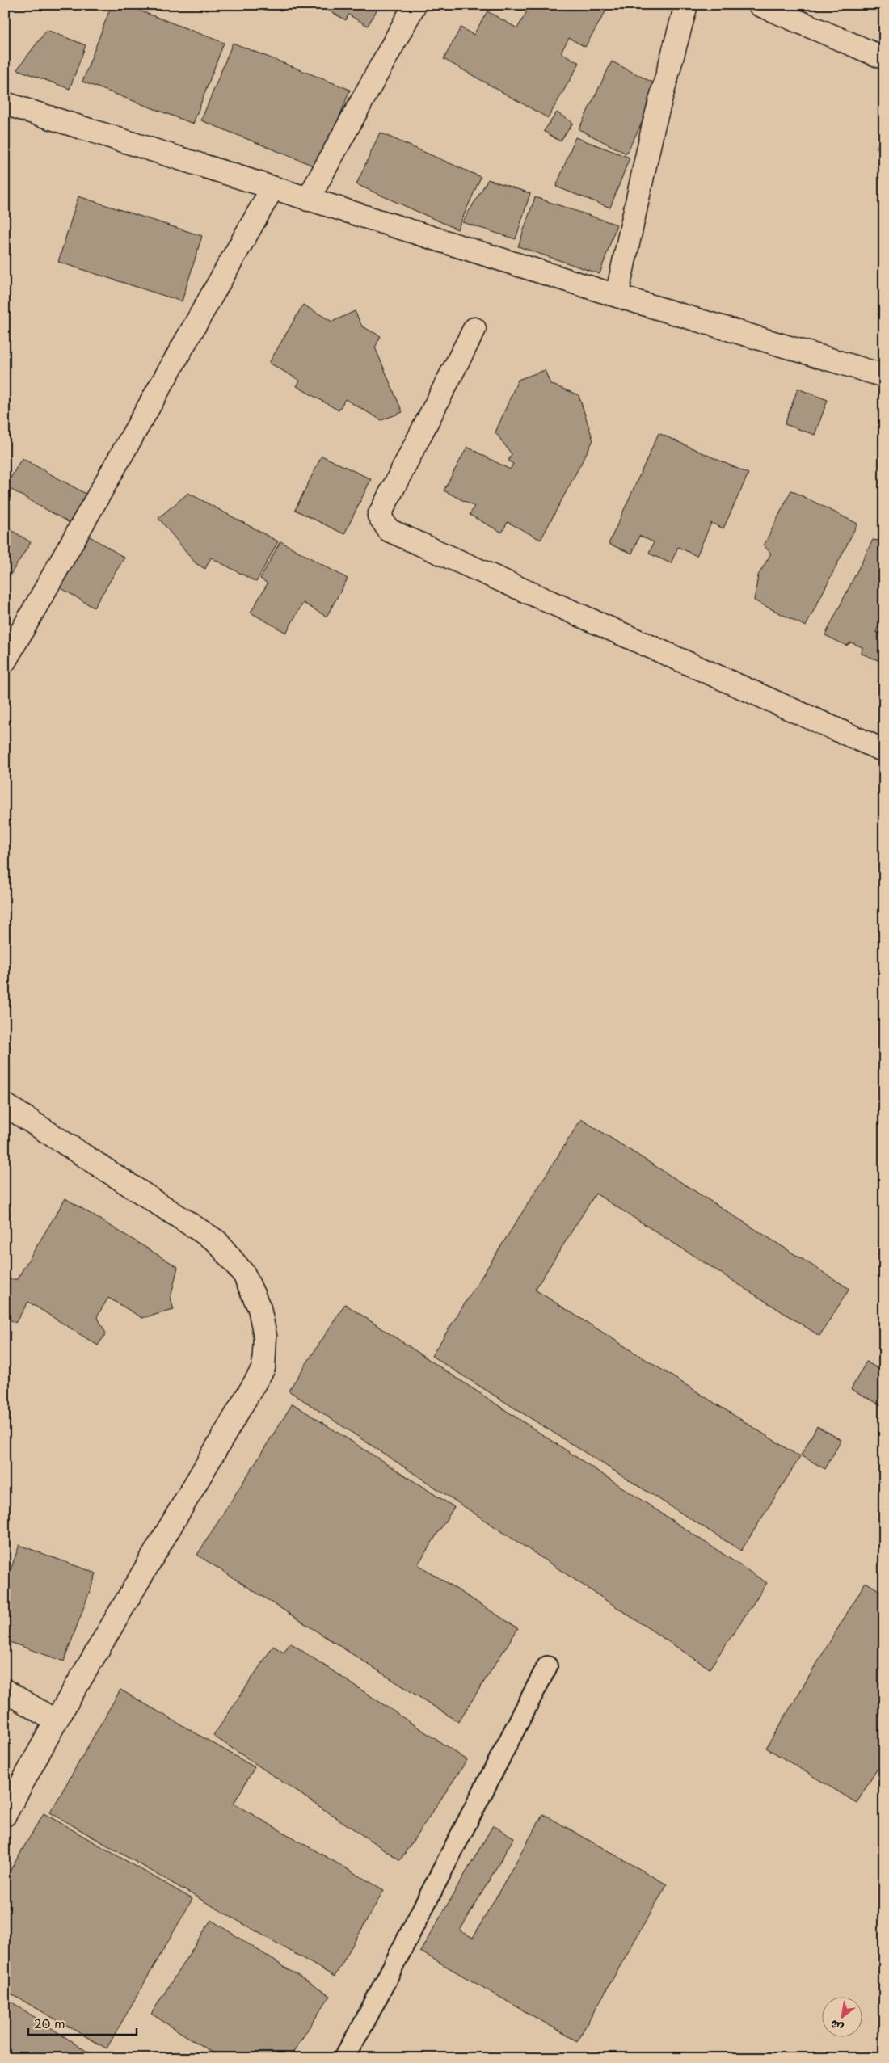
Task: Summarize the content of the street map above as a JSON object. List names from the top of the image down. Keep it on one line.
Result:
{"scale_bar":"20 m","north":"bottom left"}
